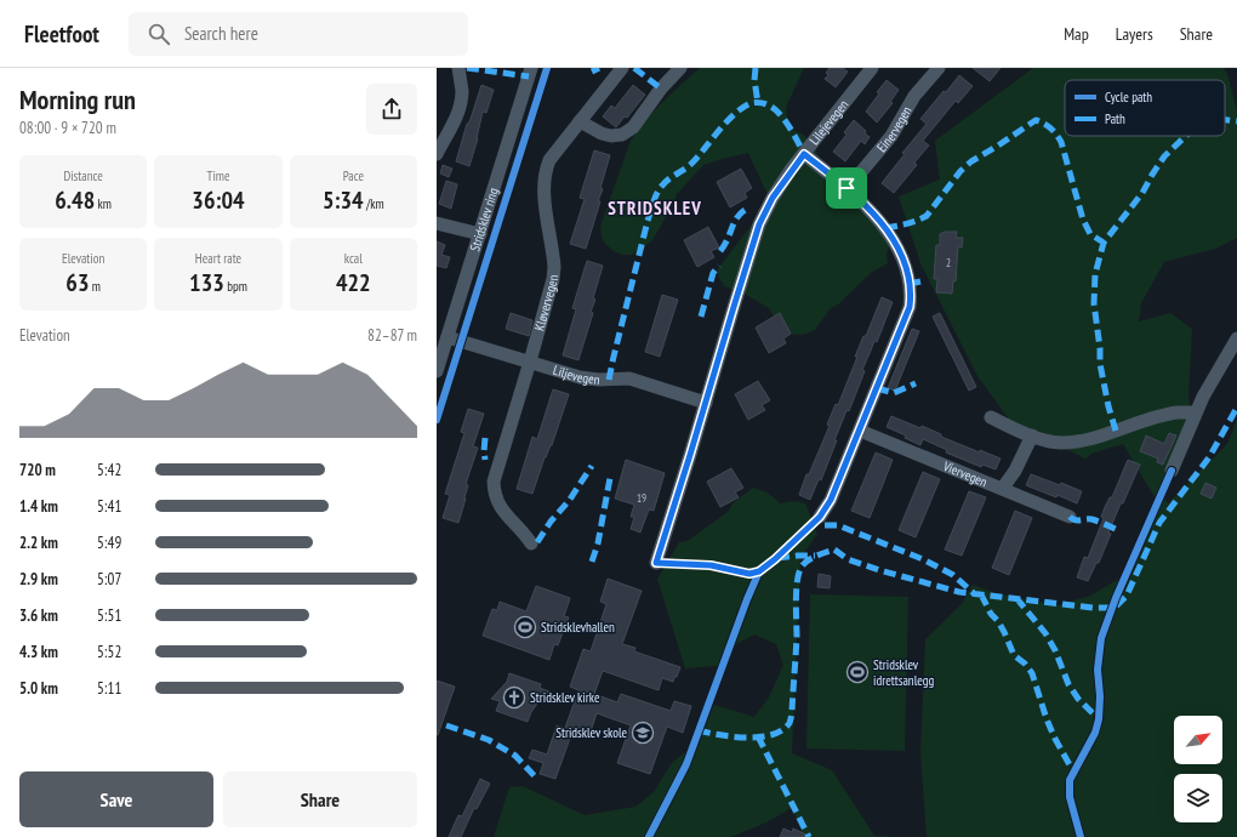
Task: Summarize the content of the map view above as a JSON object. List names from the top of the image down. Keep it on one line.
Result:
{"streets":{"street":["Lilejevegen","Einervegen","Stridsklev ring","Kløvervegen","Liljevegen","Viervegen"]},"crossings":[["Lilejevegen","Liljevegen"],["Stridsklev ring","Liljevegen"],["Kløvervegen","Liljevegen"]],"districts":["STRIDSKLEV"],"places":{"sports":["Stridsklevhallen","Stridsklev idrettsanlegg"],"church":["Stridsklev kirke"],"school or university":["Stridsklev skole"]},"house_numbers":["2","19"],"legend":["Cycle path","Path"],"north":"top right","page":{"header":"Fleetfoot","search":"Search here","nav":["Map","Layers","Share"],"heading":["Morning run","08:00 · 9 × 720 m"],"stats":[["Distance","6.48 km"],["Time","36:04"],["Pace","5:34 /km"],["Elevation","63 m"],["Heart rate","133 bpm"],["kcal","422"]],"chart":["Elevation","82–87 m"],"list":[{"name":"720 m","note":"5:42"},{"name":"1.4 km","note":"5:41"},{"name":"2.2 km","note":"5:49"},{"name":"2.9 km","note":"5:07"},{"name":"3.6 km","note":"5:51"},{"name":"4.3 km","note":"5:52"},{"name":"5.0 km","note":"5:11"}],"buttons":["Save","Share"]}}
